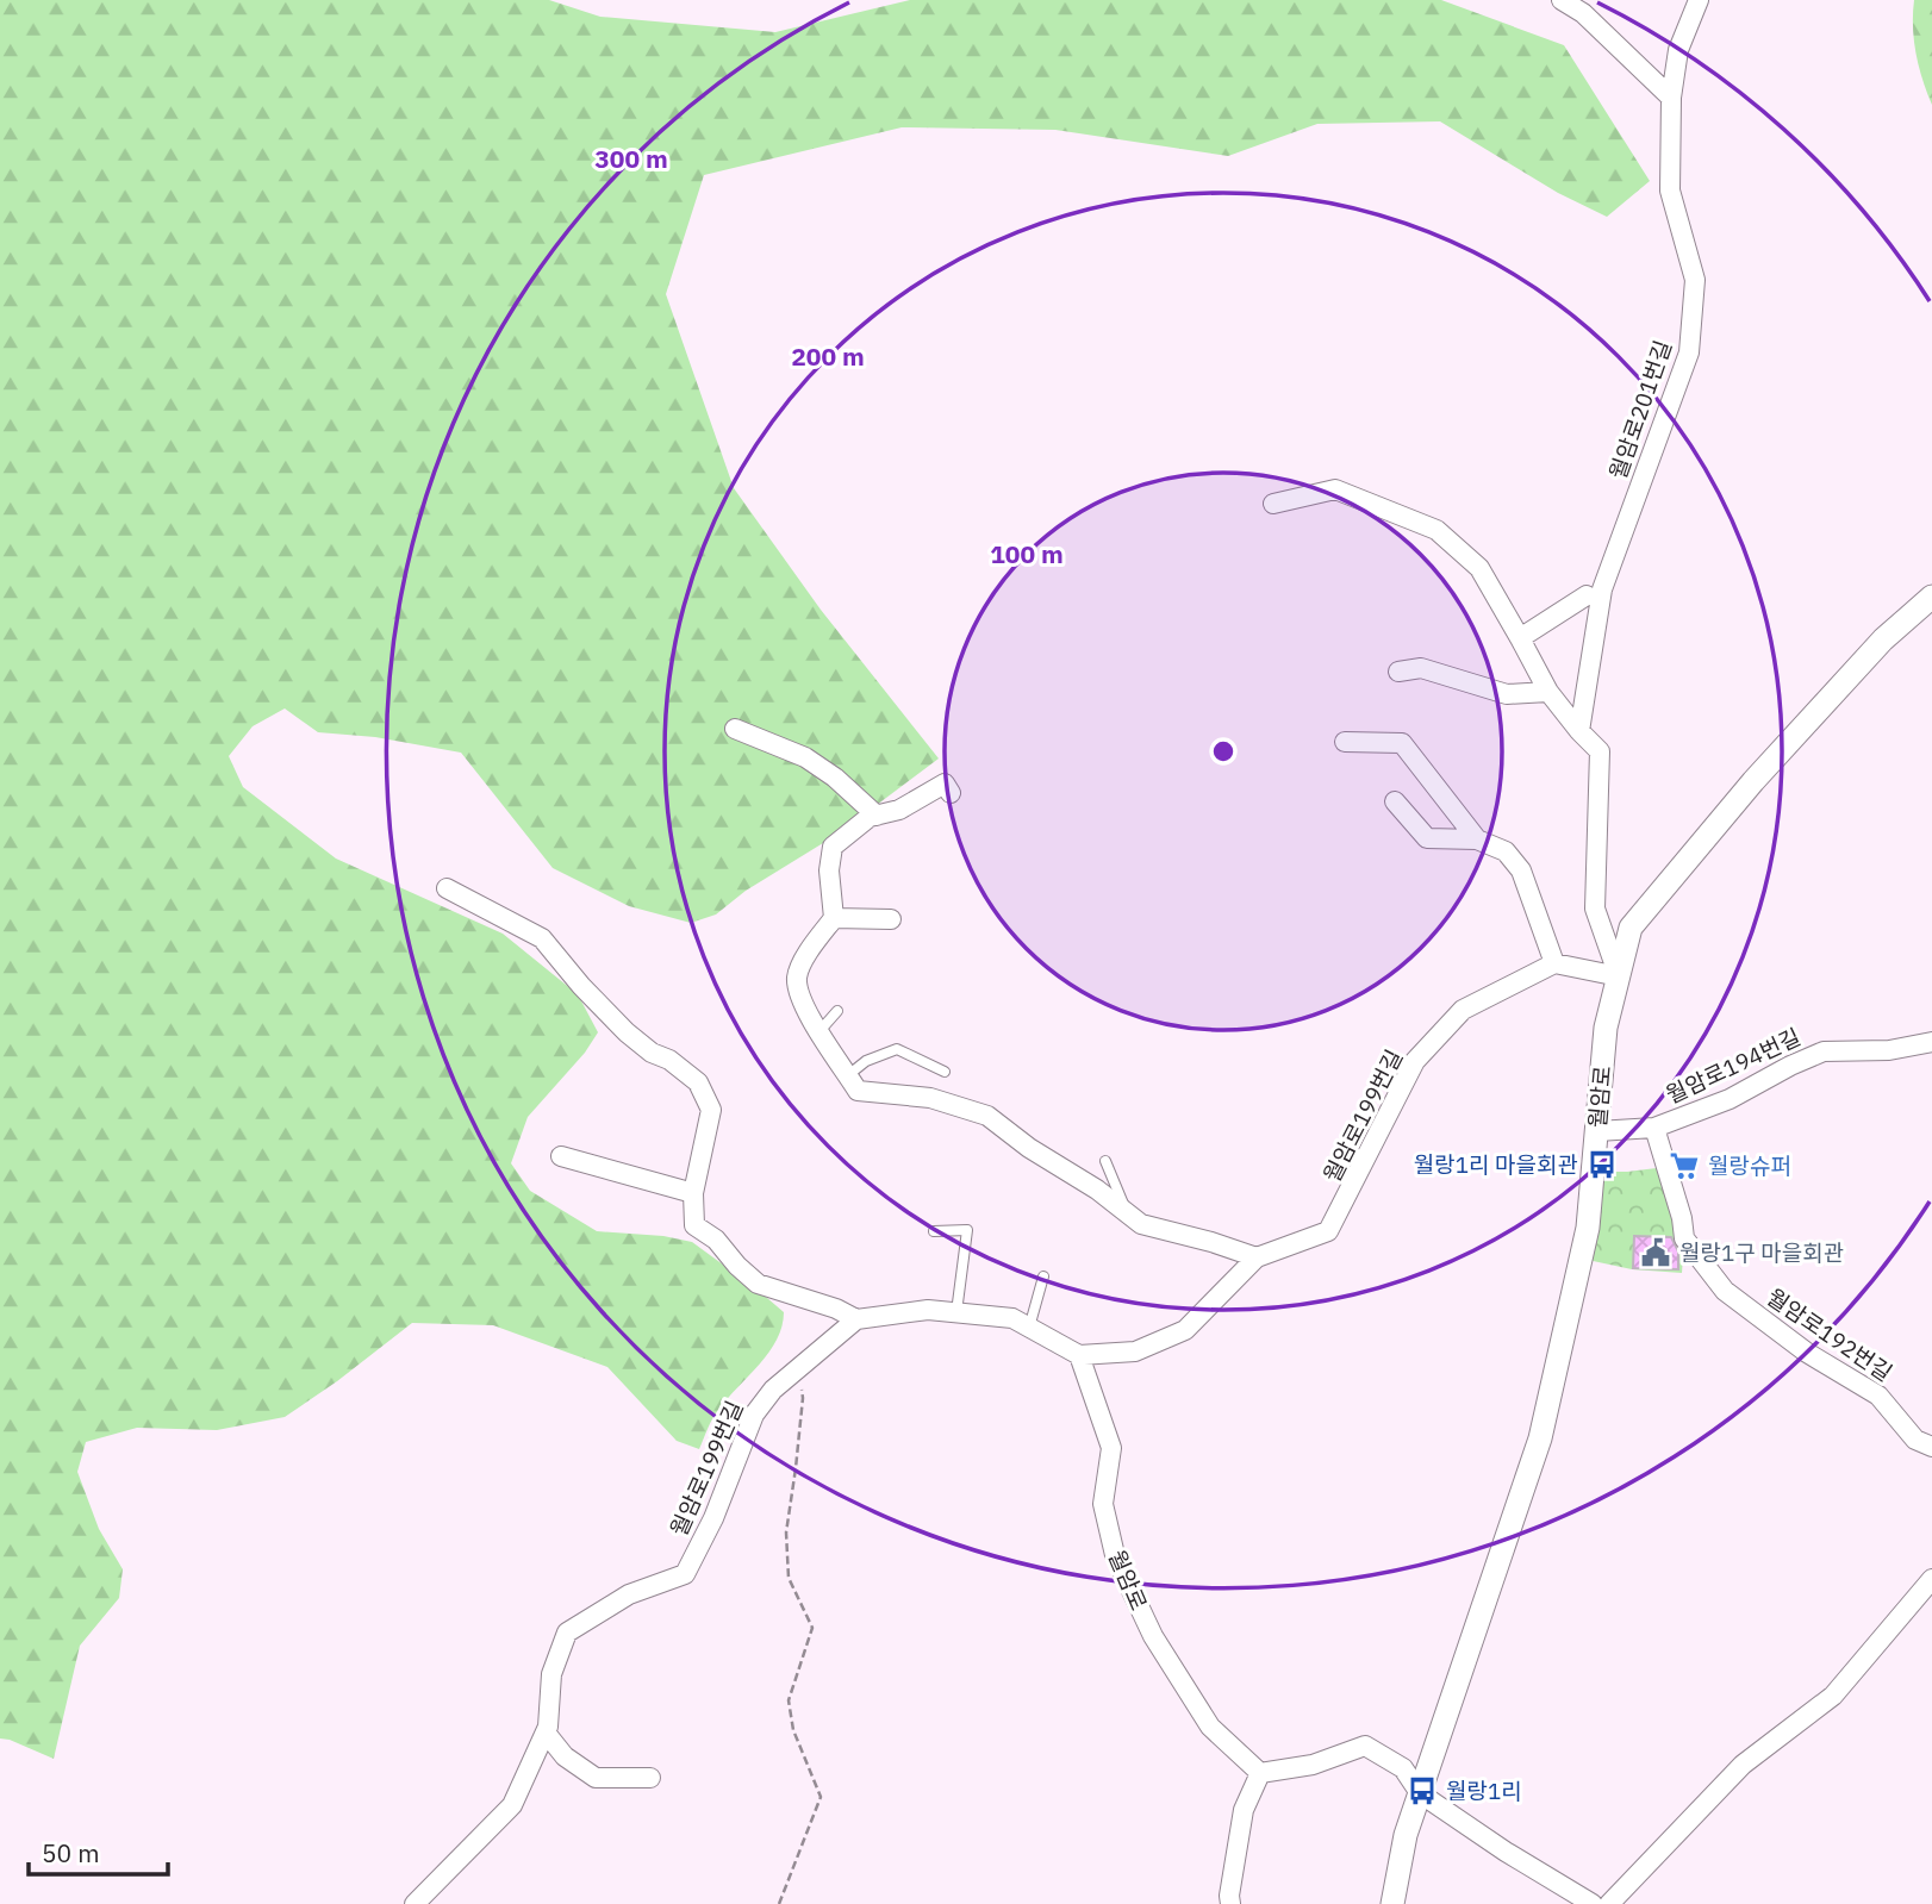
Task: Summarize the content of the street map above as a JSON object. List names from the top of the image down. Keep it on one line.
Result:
{"streets":{"street":["월암로201번길","월암로194번길","월암로","월암로199번길","월암로192번길"]},"crossings":[["월암로194번길","월암로192번길"],["월암로","월암로199번길"]],"places":{"bus stop":["월랑1리 마을회관","월랑1리"],"supermarket":["월랑슈퍼"],"public building":["월랑1구 마을회관"]},"scale_bar":"50 m","rings":["300 m","200 m","100 m"]}
